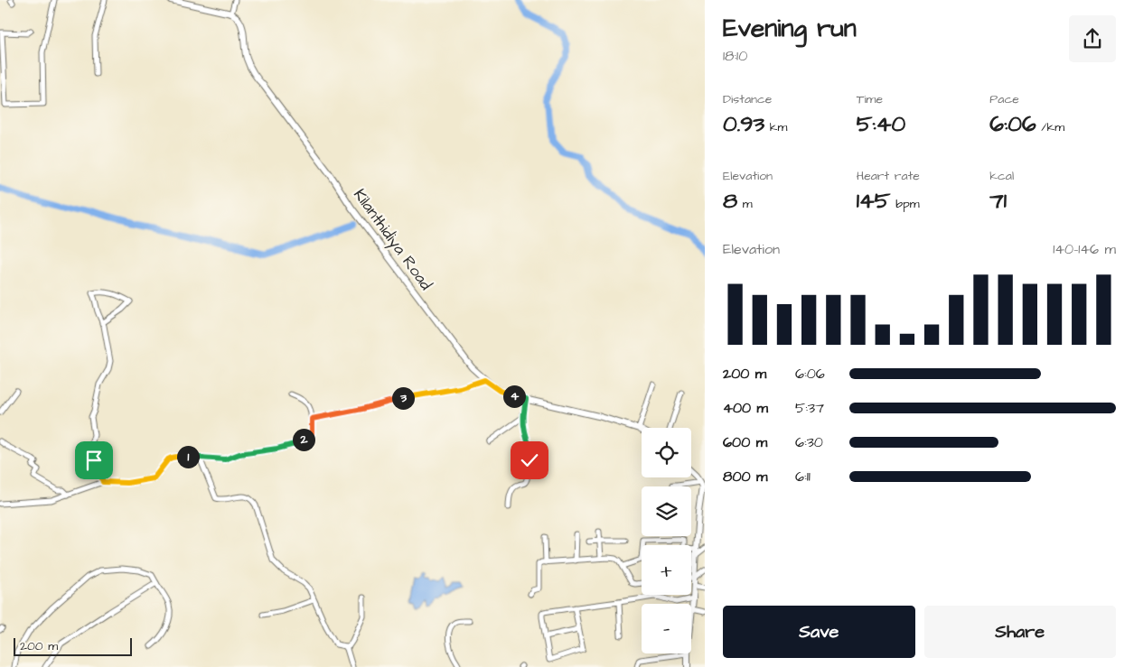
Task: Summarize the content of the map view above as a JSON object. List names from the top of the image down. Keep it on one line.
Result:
{"streets":{"street":["Kilanthidiya Road"]},"scale_bar":"200 m","page":{"heading":["Evening run","18:10"],"stats":[["Distance","0.93 km"],["Time","5:40"],["Pace","6:06 /km"],["Elevation","8 m"],["Heart rate","145 bpm"],["kcal","71"]],"chart":["Elevation","140–146 m"],"list":[{"name":"200 m","note":"6:06"},{"name":"400 m","note":"5:37"},{"name":"600 m","note":"6:30"},{"name":"800 m","note":"6:11"}],"pins":["4","3","2","1"],"map_buttons":["+","−"],"buttons":["Save","Share"],"scale":"200 m"}}
